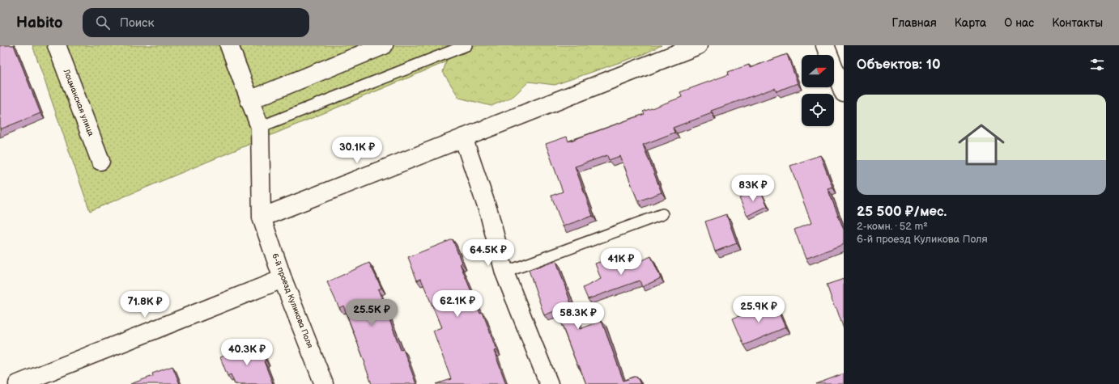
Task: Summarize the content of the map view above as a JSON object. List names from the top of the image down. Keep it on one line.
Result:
{"streets":{"street":["Лоцманская улица","6-й проезд Куликова Поля"]},"north":"right","page":{"header":"Habito","search":"Поиск","nav":["Главная","Карта","О нас","Контакты"],"heading":"Объектов: 10","list":[{"name":"25 500 ₽/мес.","note":"2-комн. · 52 m² · 6-й проезд Куликова Поля"}],"price":["30.1K ₽","83K ₽","64.5K ₽","41K ₽","62.1K ₽","71.8K ₽","25.9K ₽","25.5K ₽","58.3K ₽","40.3K ₽"]}}
